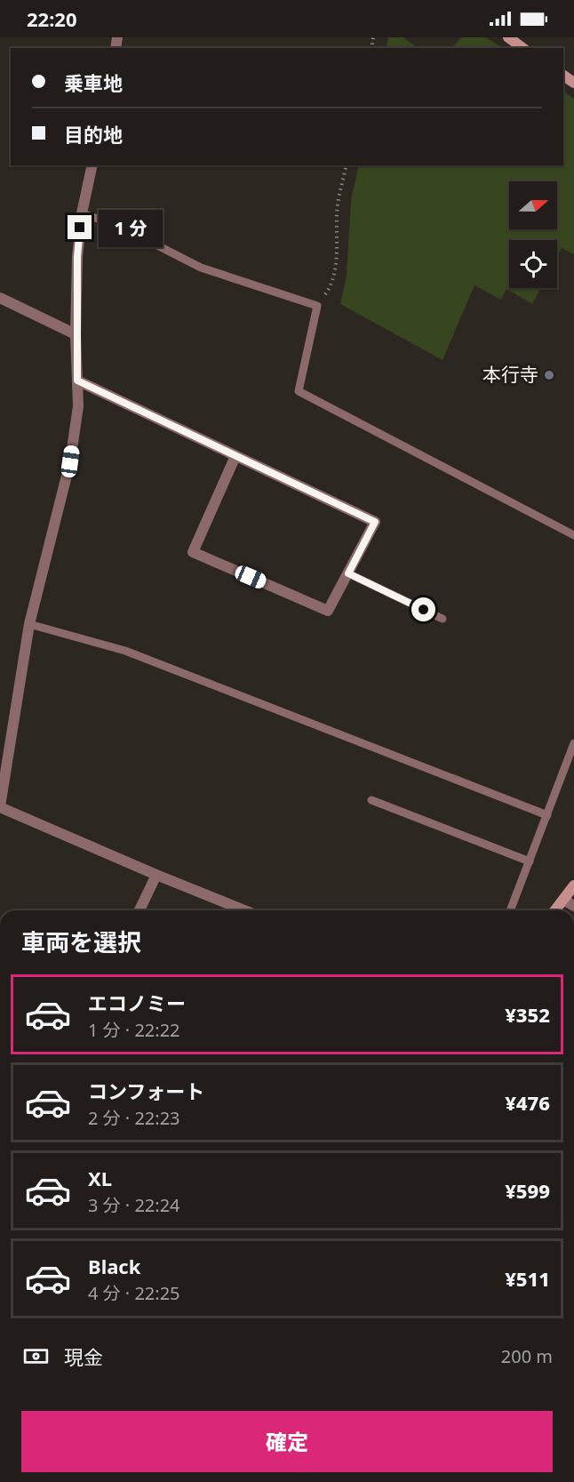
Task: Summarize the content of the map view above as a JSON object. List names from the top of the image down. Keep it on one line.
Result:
{"places":["本行寺"],"north":"right","page":{"status":"22:20","banner":["乗車地","目的地"],"bubble":"1 分","heading":"車両を選択","list":[{"name":"エコノミー","note":"1 分 · 22:22","value":"¥352"},{"name":"コンフォート","note":"2 分 · 22:23","value":"¥476"},{"name":"XL","note":"3 分 · 22:24","value":"¥599"},{"name":"Black","note":"4 分 · 22:25","value":"¥511"}],"pay":["現金","200 m"],"buttons":"確定"}}
